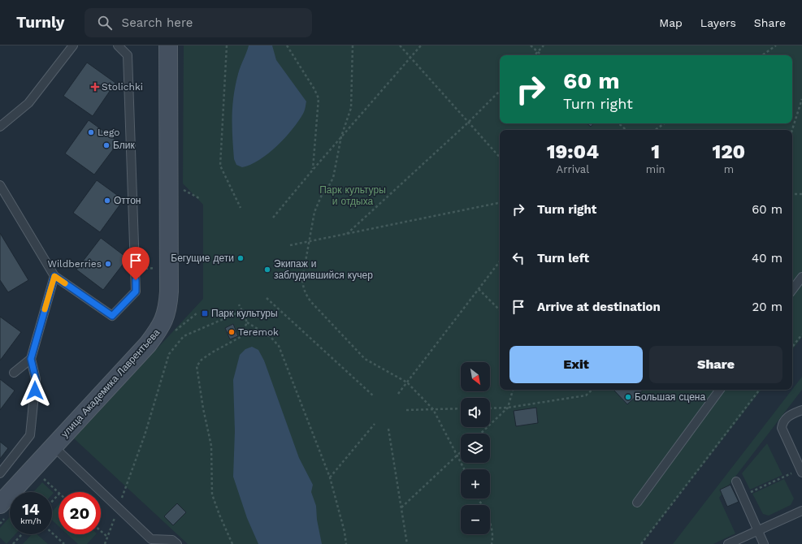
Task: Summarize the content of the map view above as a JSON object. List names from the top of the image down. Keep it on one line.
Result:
{"streets":{"street":["улица Академика Лаврентьева"]},"parks":["Парк культуры и отдыха"],"places":{"health":["Stolichki"],"other":["Lego","Блик","Оттон","Бегущие дети","Wildberries","Экипаж и заблудившийся кучер","Teremok","Большая сцена"],"transit":["Парк культуры"]},"north":"bottom right","page":{"header":"Turnly","search":"Search here","nav":["Map","Layers","Share"],"turn":["60 m","Turn right"],"eta":["19:04","Arrival","1","min","120","m"],"list":[{"name":"Turn right","value":"60 m"},{"name":"Turn left","value":"40 m"},{"name":"Arrive at destination","value":"20 m"}],"buttons":["Exit","Share"],"map_buttons":["+","−"],"speed":"14 km/h","limit":"20"}}
